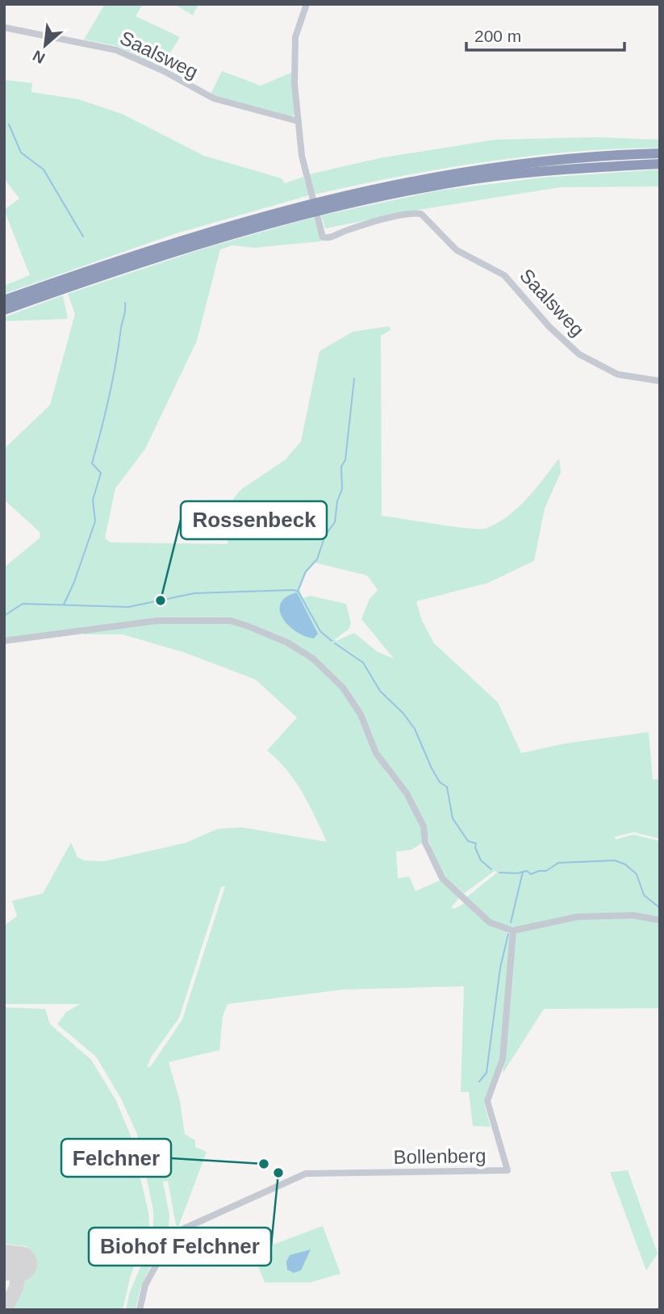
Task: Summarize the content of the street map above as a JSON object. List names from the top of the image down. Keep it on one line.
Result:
{"streets":{"street":["Saalsweg","Bollenberg"]},"places":["Rossenbeck","Felchner","Biohof Felchner"],"scale_bar":"200 m","north":"bottom left"}
